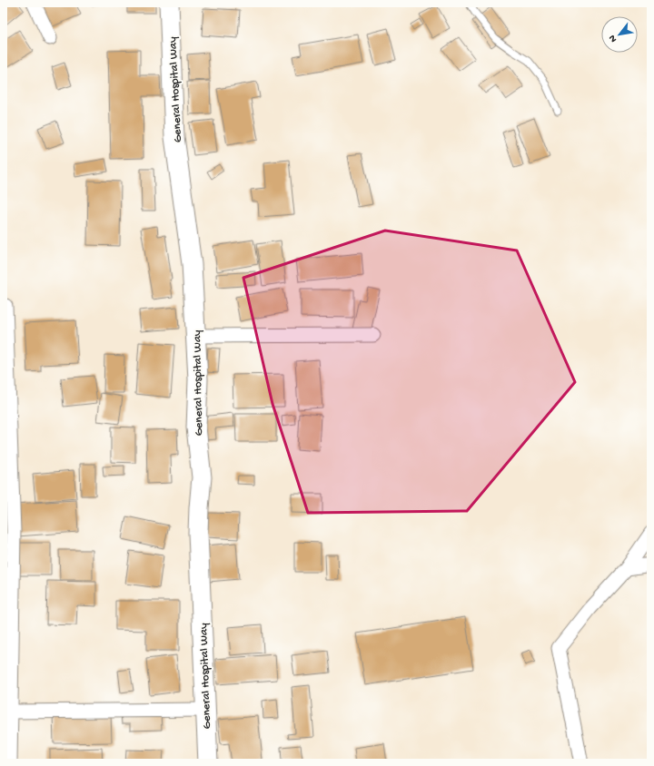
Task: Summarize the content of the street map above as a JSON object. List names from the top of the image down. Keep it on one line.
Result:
{"streets":{"main road":["General Hospital Way"]},"north":"bottom left"}
